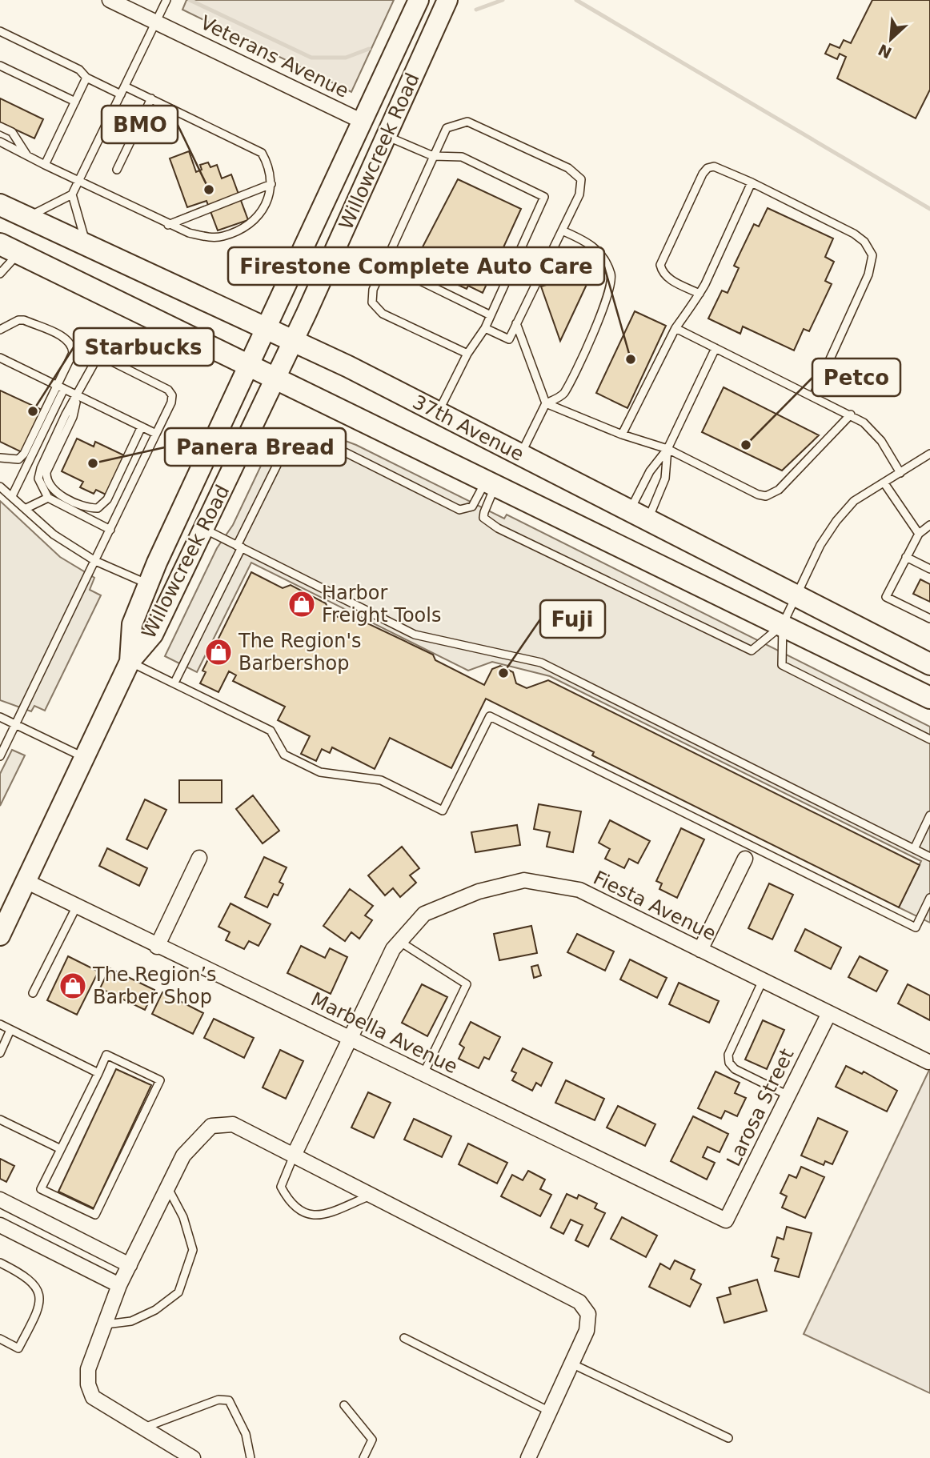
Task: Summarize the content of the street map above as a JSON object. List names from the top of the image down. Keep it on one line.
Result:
{"streets":{"main road":["Willowcreek Road","37th Avenue"],"street":["Veterans Avenue","Fiesta Avenue","Marbella Avenue","Larosa Street"]},"crossings":[["Veterans Avenue","Willowcreek Road"],["Willowcreek Road","37th Avenue"],["Willowcreek Road","Marbella Avenue"],["Fiesta Avenue","Marbella Avenue"],["Fiesta Avenue","Larosa Street"],["Marbella Avenue","Larosa Street"]],"places":{"other":["BMO","Firestone Complete Auto Care","Starbucks","Petco","Panera Bread","Fuji"],"shop":["Harbor Freight Tools","The Region's Barbershop","The Region’s Barber Shop"]},"north":"bottom left"}
